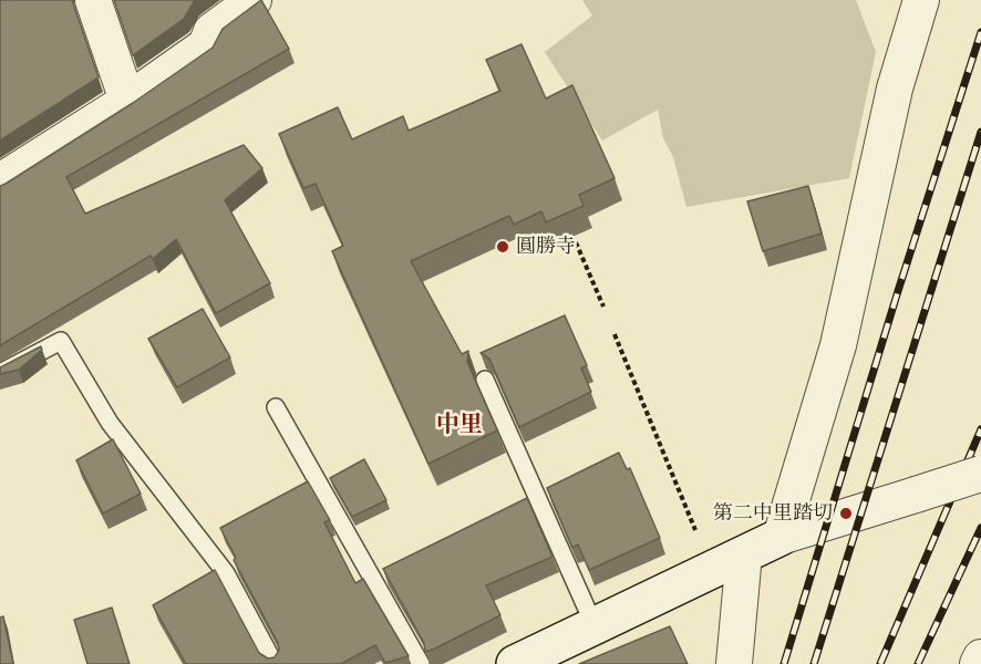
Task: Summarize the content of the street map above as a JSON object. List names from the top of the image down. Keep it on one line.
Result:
{"districts":["中里"],"places":["圓勝寺","第二中里踏切"]}
